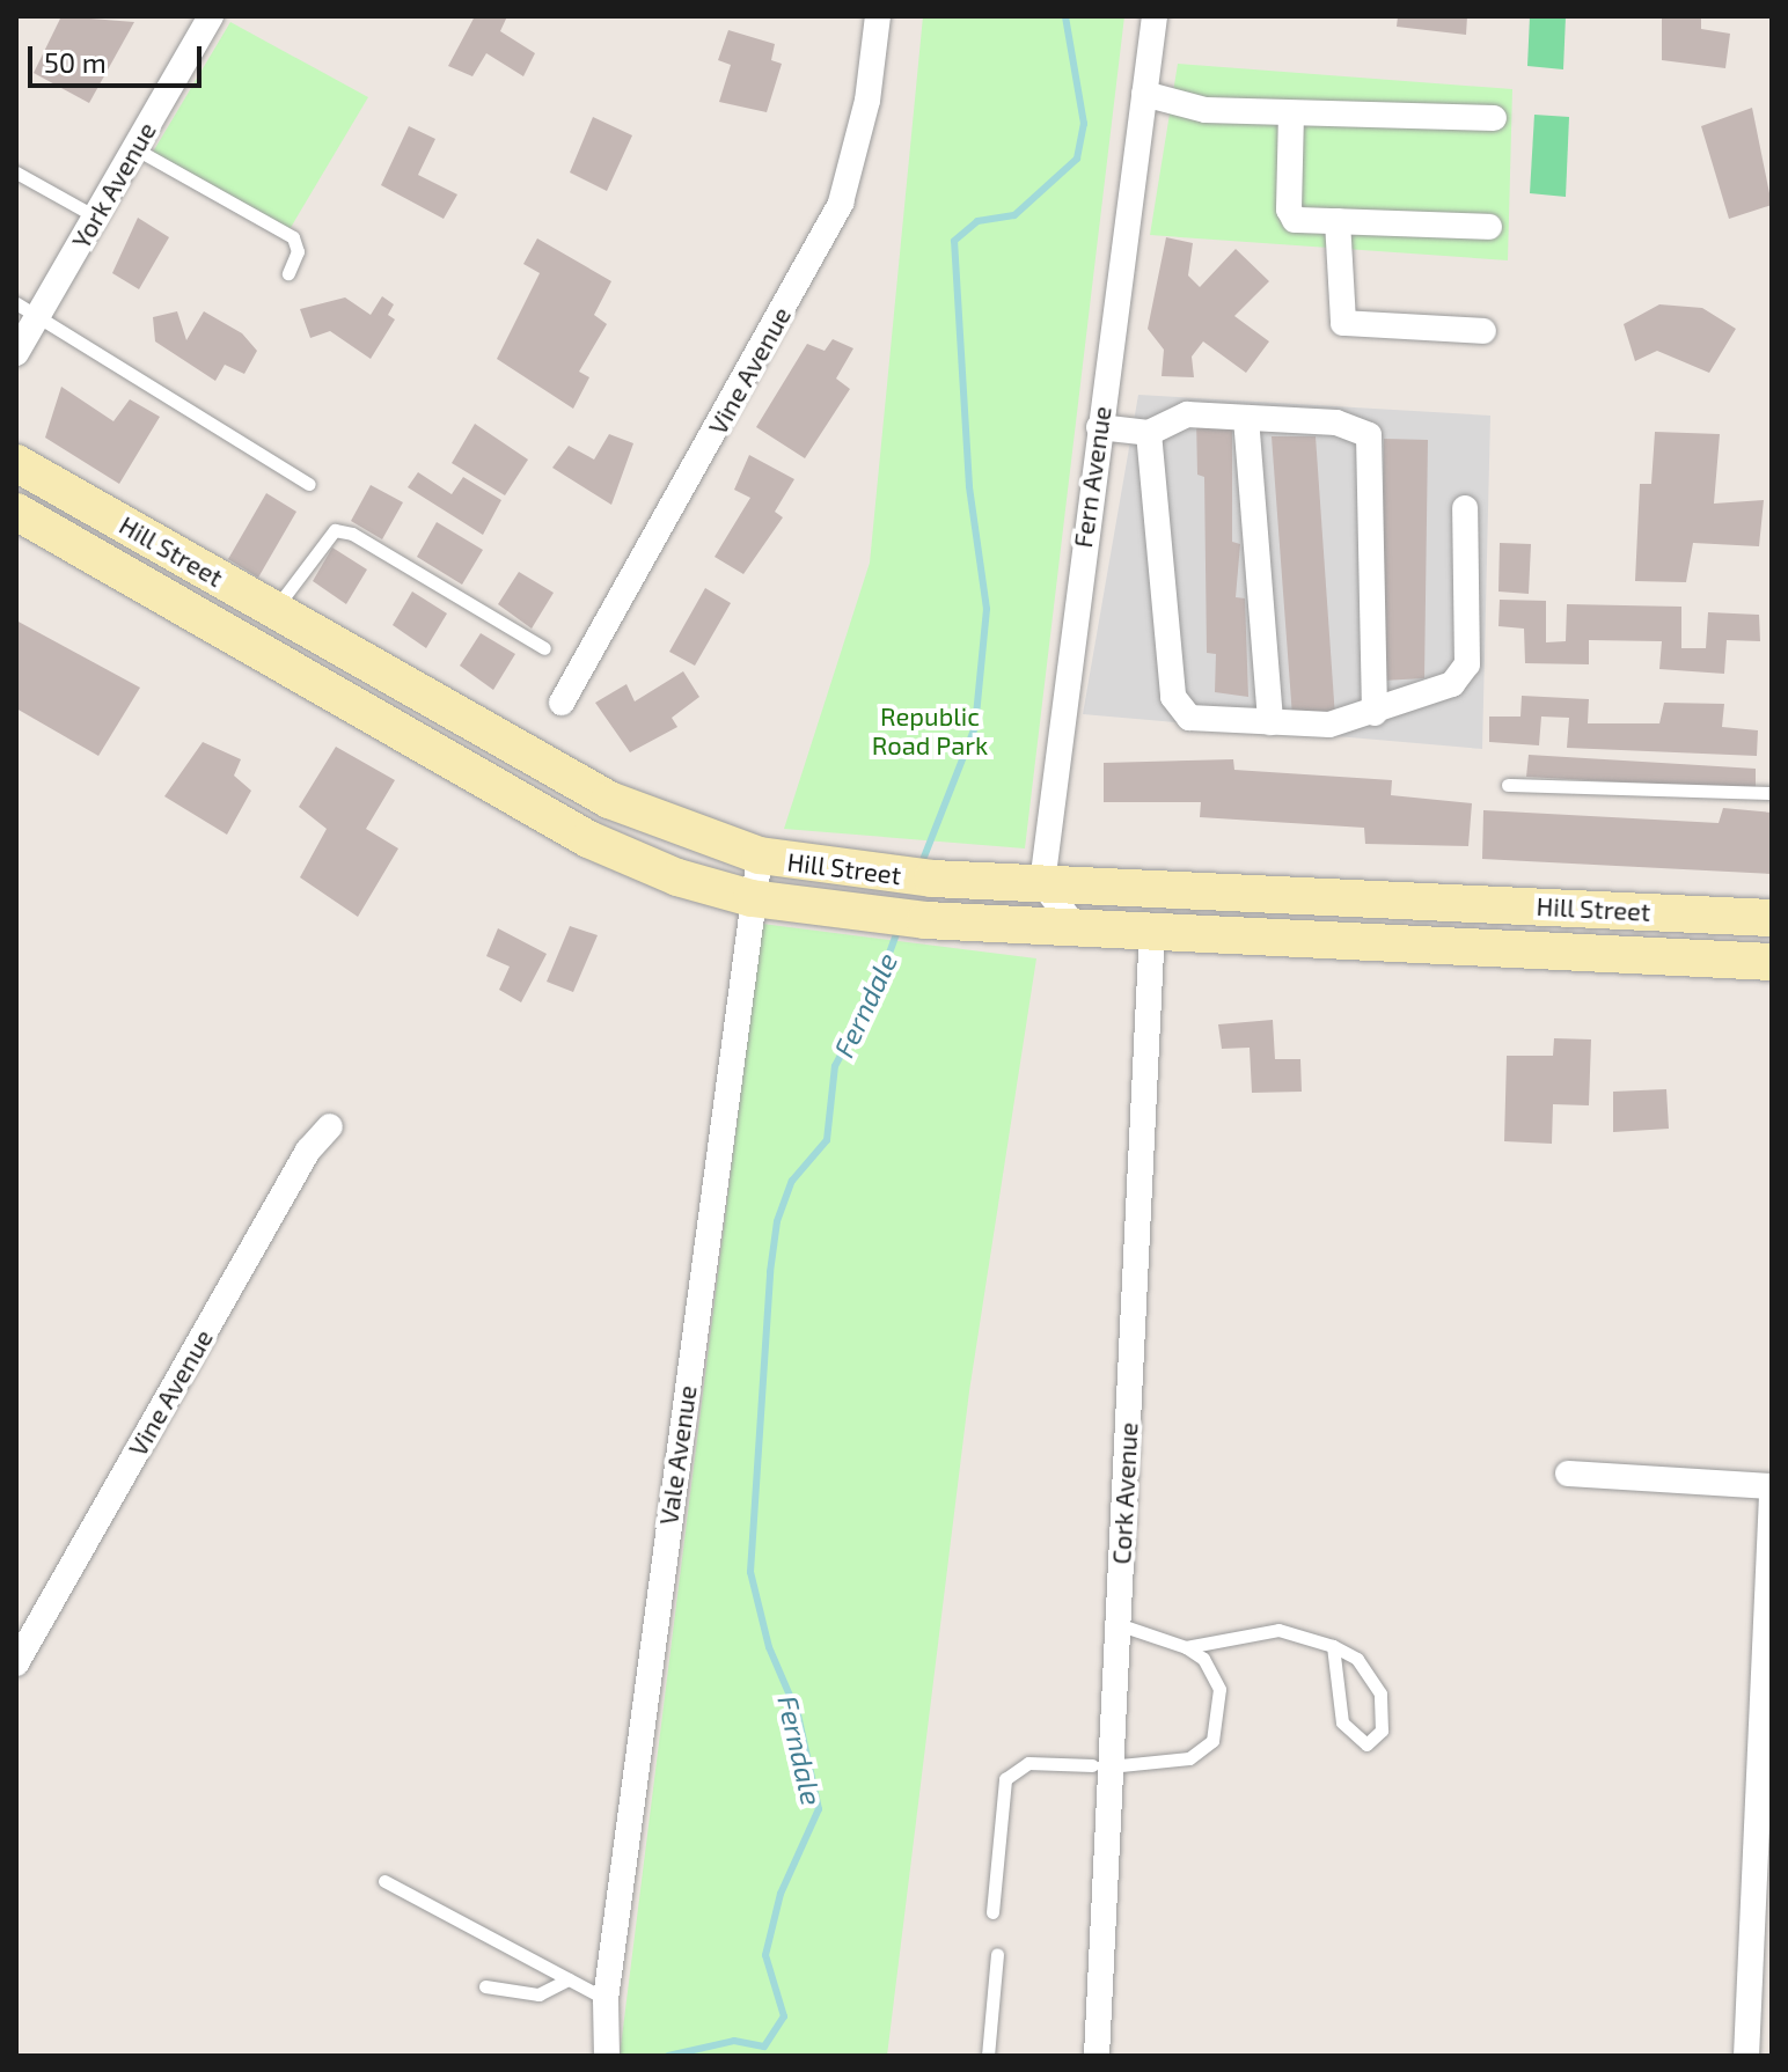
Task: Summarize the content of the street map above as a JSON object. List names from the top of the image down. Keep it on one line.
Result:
{"streets":{"main road":["Hill Street"],"street":["York Avenue","Vine Avenue","Fern Avenue","Vale Avenue","Cork Avenue"]},"crossings":[["Fern Avenue","Hill Street"],["Hill Street","Vale Avenue"],["Hill Street","Cork Avenue"]],"water":["Ferndale"],"parks":["Republic Road Park"],"scale_bar":"50 m"}
